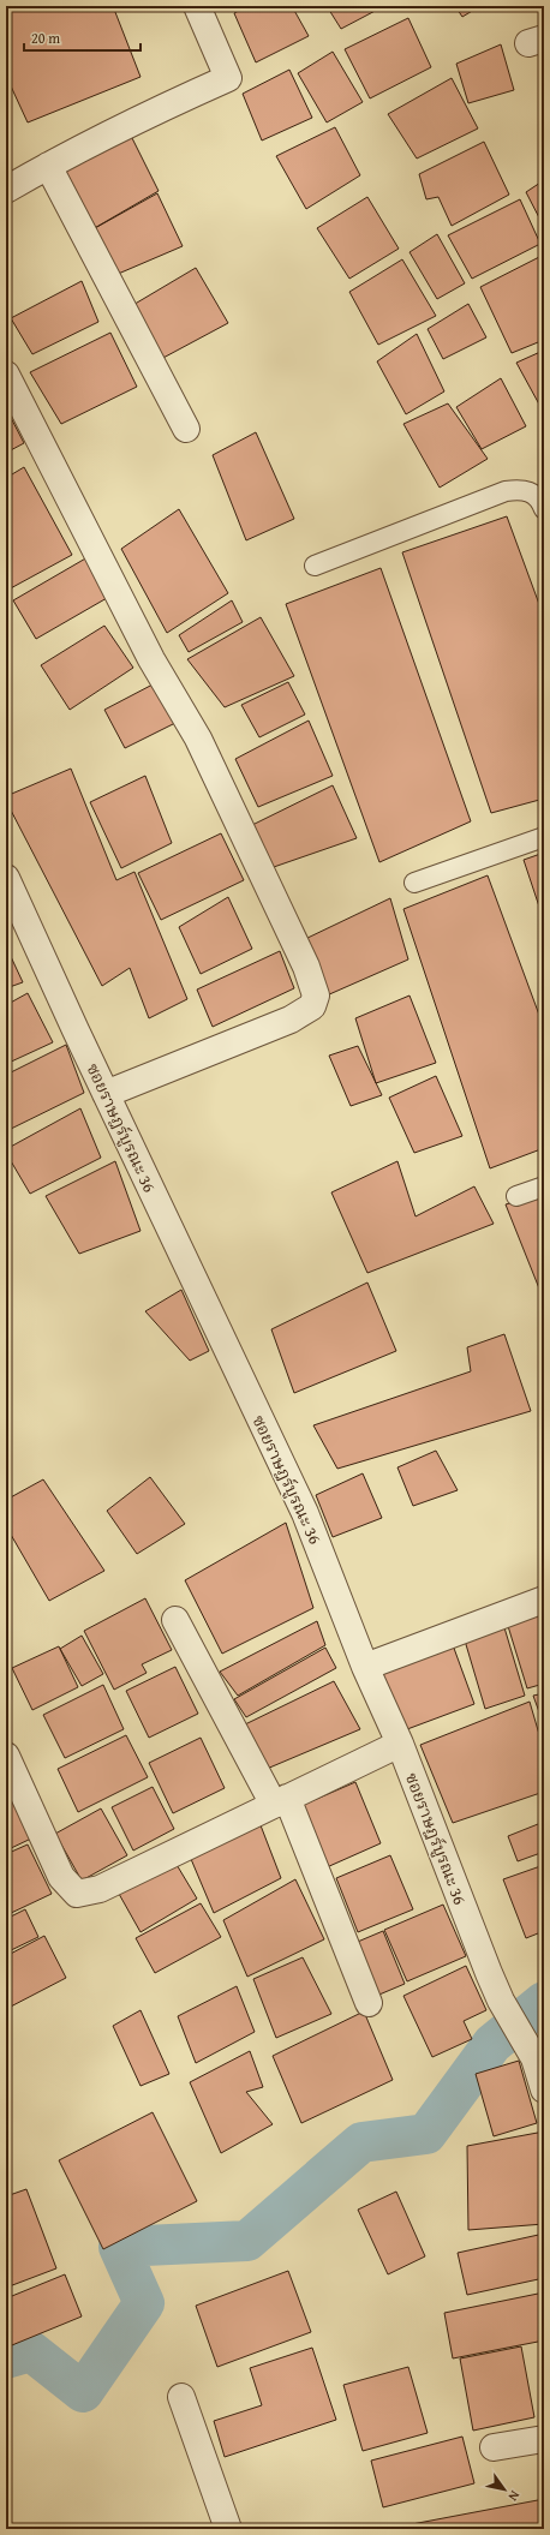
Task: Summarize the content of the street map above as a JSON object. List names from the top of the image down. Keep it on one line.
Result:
{"streets":{"street":["ซอยราษฎร์บูรณะ 36"]},"scale_bar":"20 m","north":"bottom right"}
